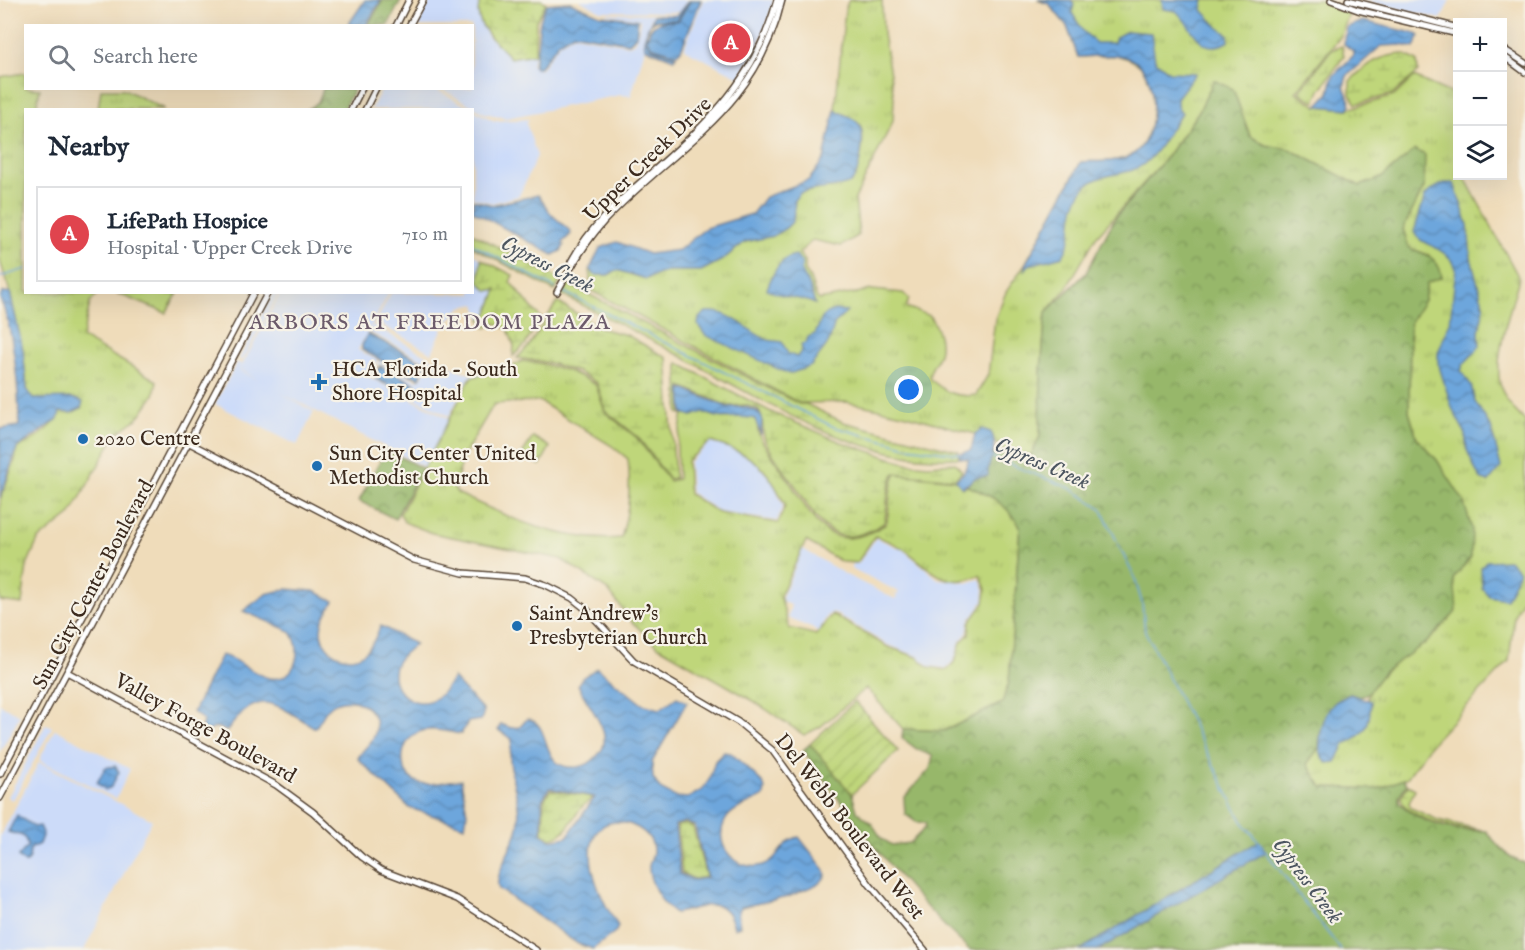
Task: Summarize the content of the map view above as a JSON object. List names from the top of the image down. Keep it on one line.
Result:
{"streets":{"street":["Upper Creek Drive","Sun City Center Boulevard","Valley Forge Boulevard","Del Webb Boulevard West"]},"crossings":[["Sun City Center Boulevard","Valley Forge Boulevard"],["Sun City Center Boulevard","Del Webb Boulevard West"]],"districts":["ARBORS AT FREEDOM PLAZA"],"water":["Cypress Creek"],"places":{"health":["HCA Florida - South Shore Hospital"],"other":["2020 Centre","Sun City Center United Methodist Church","Saint Andrew's Presbyterian Church"]},"page":{"map_buttons":["+","−"],"pins":"A","search":"Search here","heading":"Nearby","list":[{"mark":"A","name":"LifePath Hospice","note":"Hospital · Upper Creek Drive","value":"710 m"}]}}
